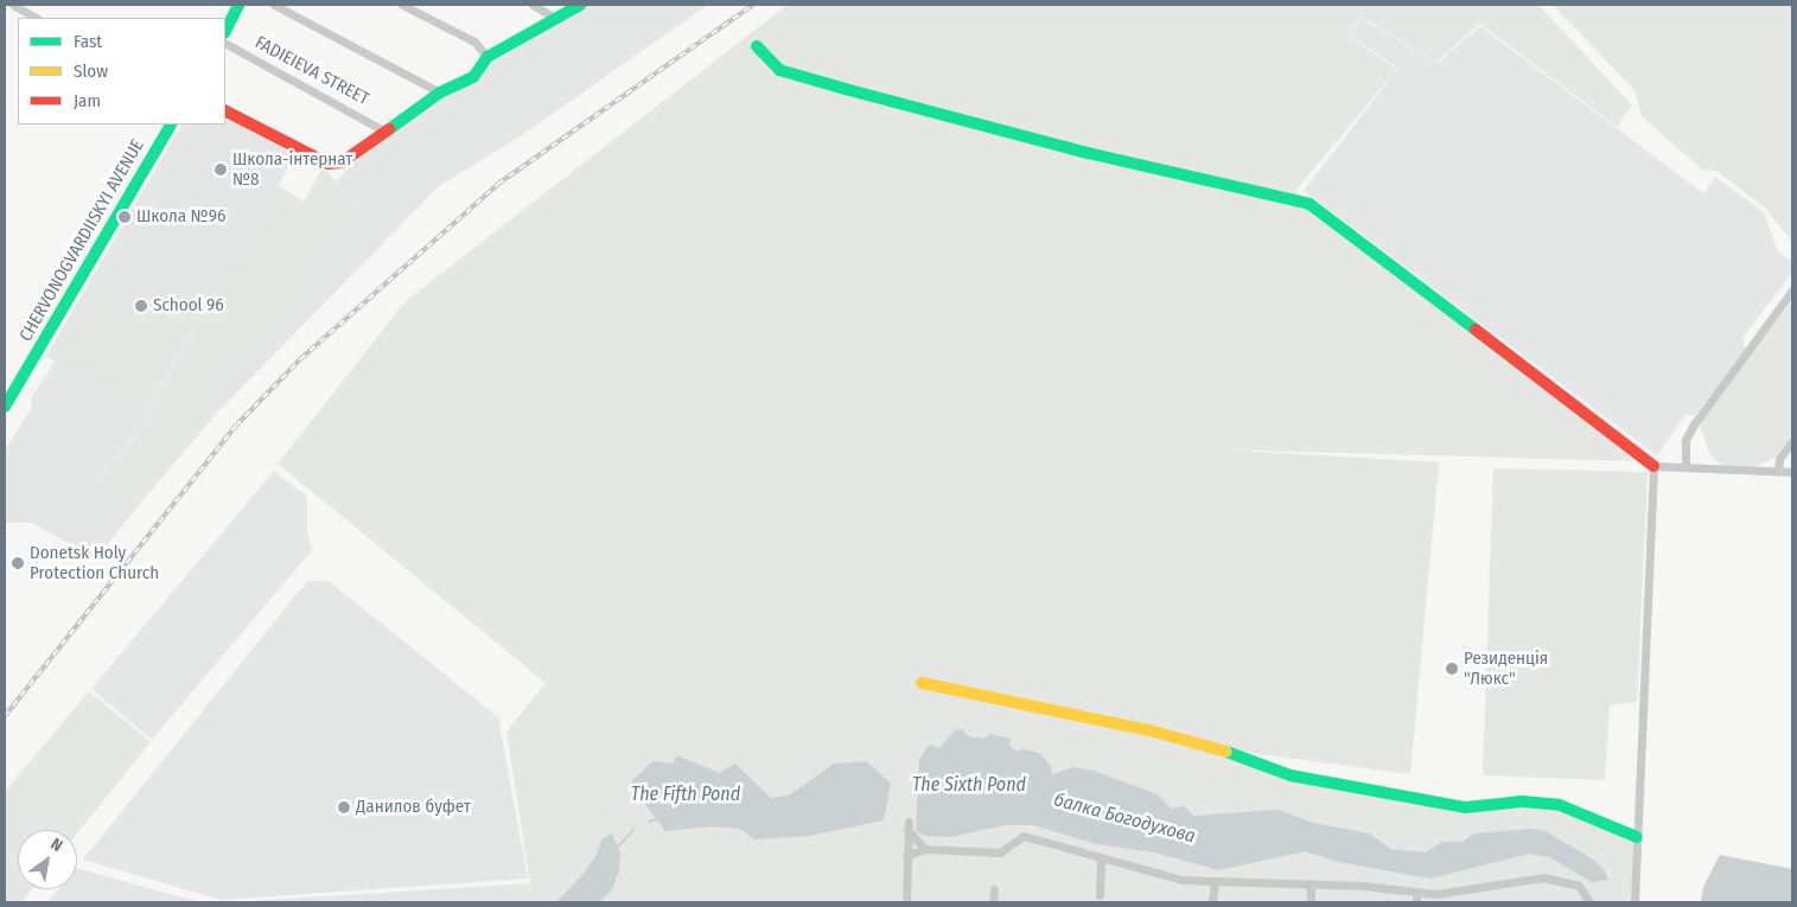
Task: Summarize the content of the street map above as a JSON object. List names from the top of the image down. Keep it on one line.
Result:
{"streets":{"street":["FADIEIEVA STREET","CHERVONOGVARDIISKYI AVENUE"]},"water":["The Sixth Pond","The Fifth Pond","балка Богодухова"],"places":["Школа-інтернат №8","Школа №96","School 96","Donetsk Holy Protection Church","Резиденція \"Люкс\"","Данилов буфет"],"legend":["Fast","Slow","Jam"],"north":"top right"}
